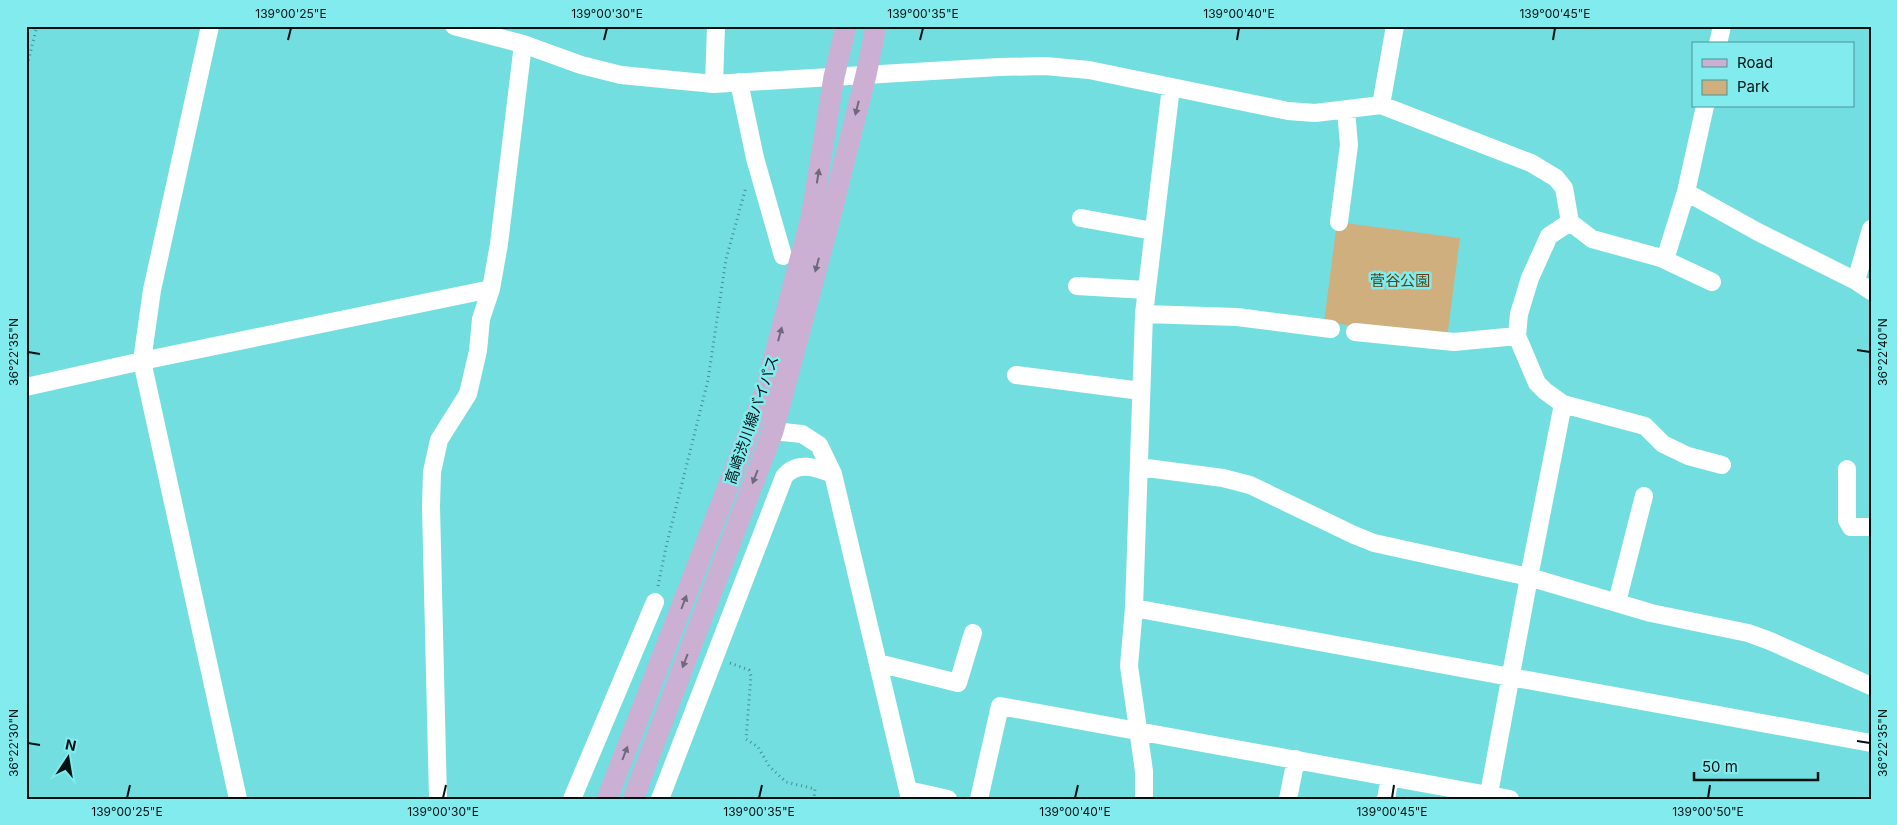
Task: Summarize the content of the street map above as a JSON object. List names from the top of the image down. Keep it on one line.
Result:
{"streets":{"main road":["高崎渋川線バイパス"]},"parks":["菅谷公園"],"legend":["Road","Park"],"scale_bar":"50 m","north":"top","coordinates":["139°00'25\"E","139°00'30\"E","139°00'35\"E","139°00'40\"E","139°00'45\"E","36°22'35\"N","36°22'40\"N","36°22'30\"N","139°00'50\"E"]}
